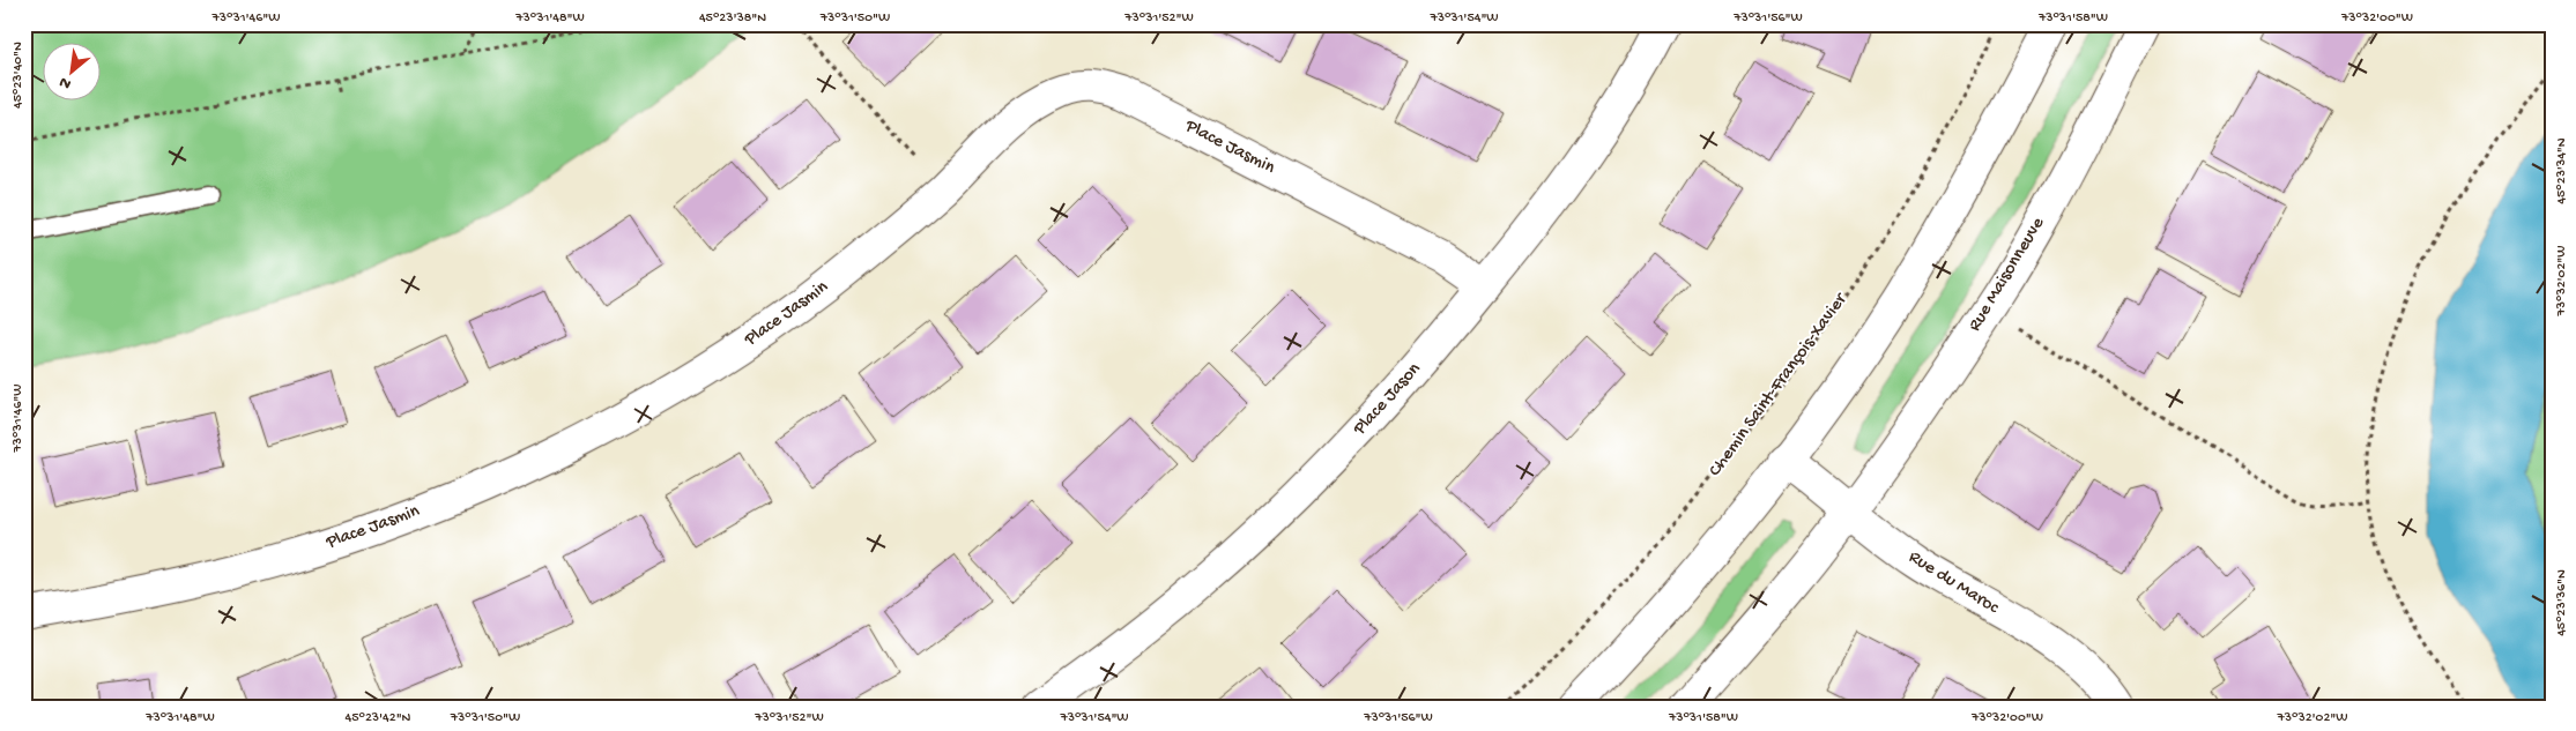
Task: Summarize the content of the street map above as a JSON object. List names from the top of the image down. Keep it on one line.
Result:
{"streets":{"street":["Place Jasmin","Rue Maisonneuve","Place Jason","Rue du Maroc"],"path":["Chemin Saint-François-Xavier"]},"crossings":[["Place Jasmin","Place Jason"],["Rue Maisonneuve","Rue du Maroc"]],"north":"bottom left","coordinates":["73°31'46\"W","73°31'48\"W","45°23'38\"N","73°31'50\"W","73°31'52\"W","73°31'54\"W","73°31'56\"W","73°31'58\"W","73°32'00\"W","45°23'40\"N","45°23'34\"N","73°32'02\"W","45°23'36\"N","45°23'42\"N"]}
